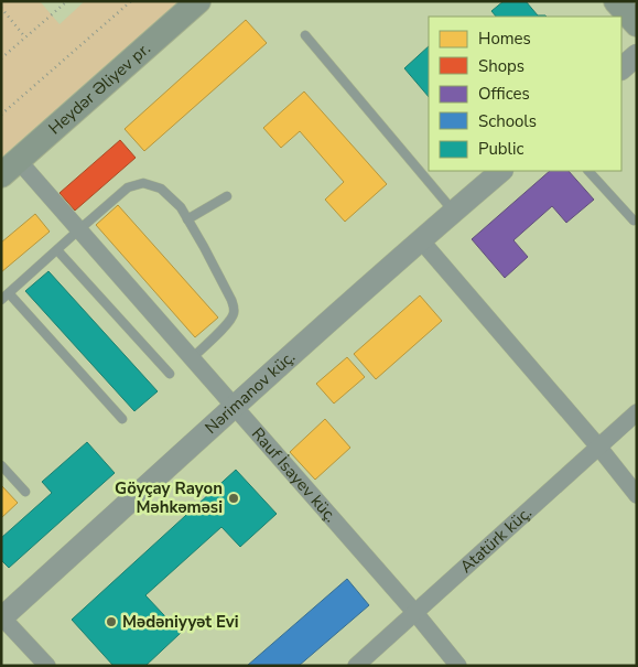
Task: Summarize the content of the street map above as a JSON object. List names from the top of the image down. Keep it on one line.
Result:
{"streets":{"main road":["Heydər Əliyev pr."],"street":["Nərimanov küç.","Rauf İsayev küç.","Atatürk küç."]},"crossings":[["Heydər Əliyev pr.","Rauf İsayev küç."],["Nərimanov küç.","Rauf İsayev küç."],["Rauf İsayev küç.","Atatürk küç."]],"places":["Göyçay Rayon Məhkəməsi","Mədəniyyət Evi"],"legend":["Homes","Shops","Offices","Schools","Public"]}
